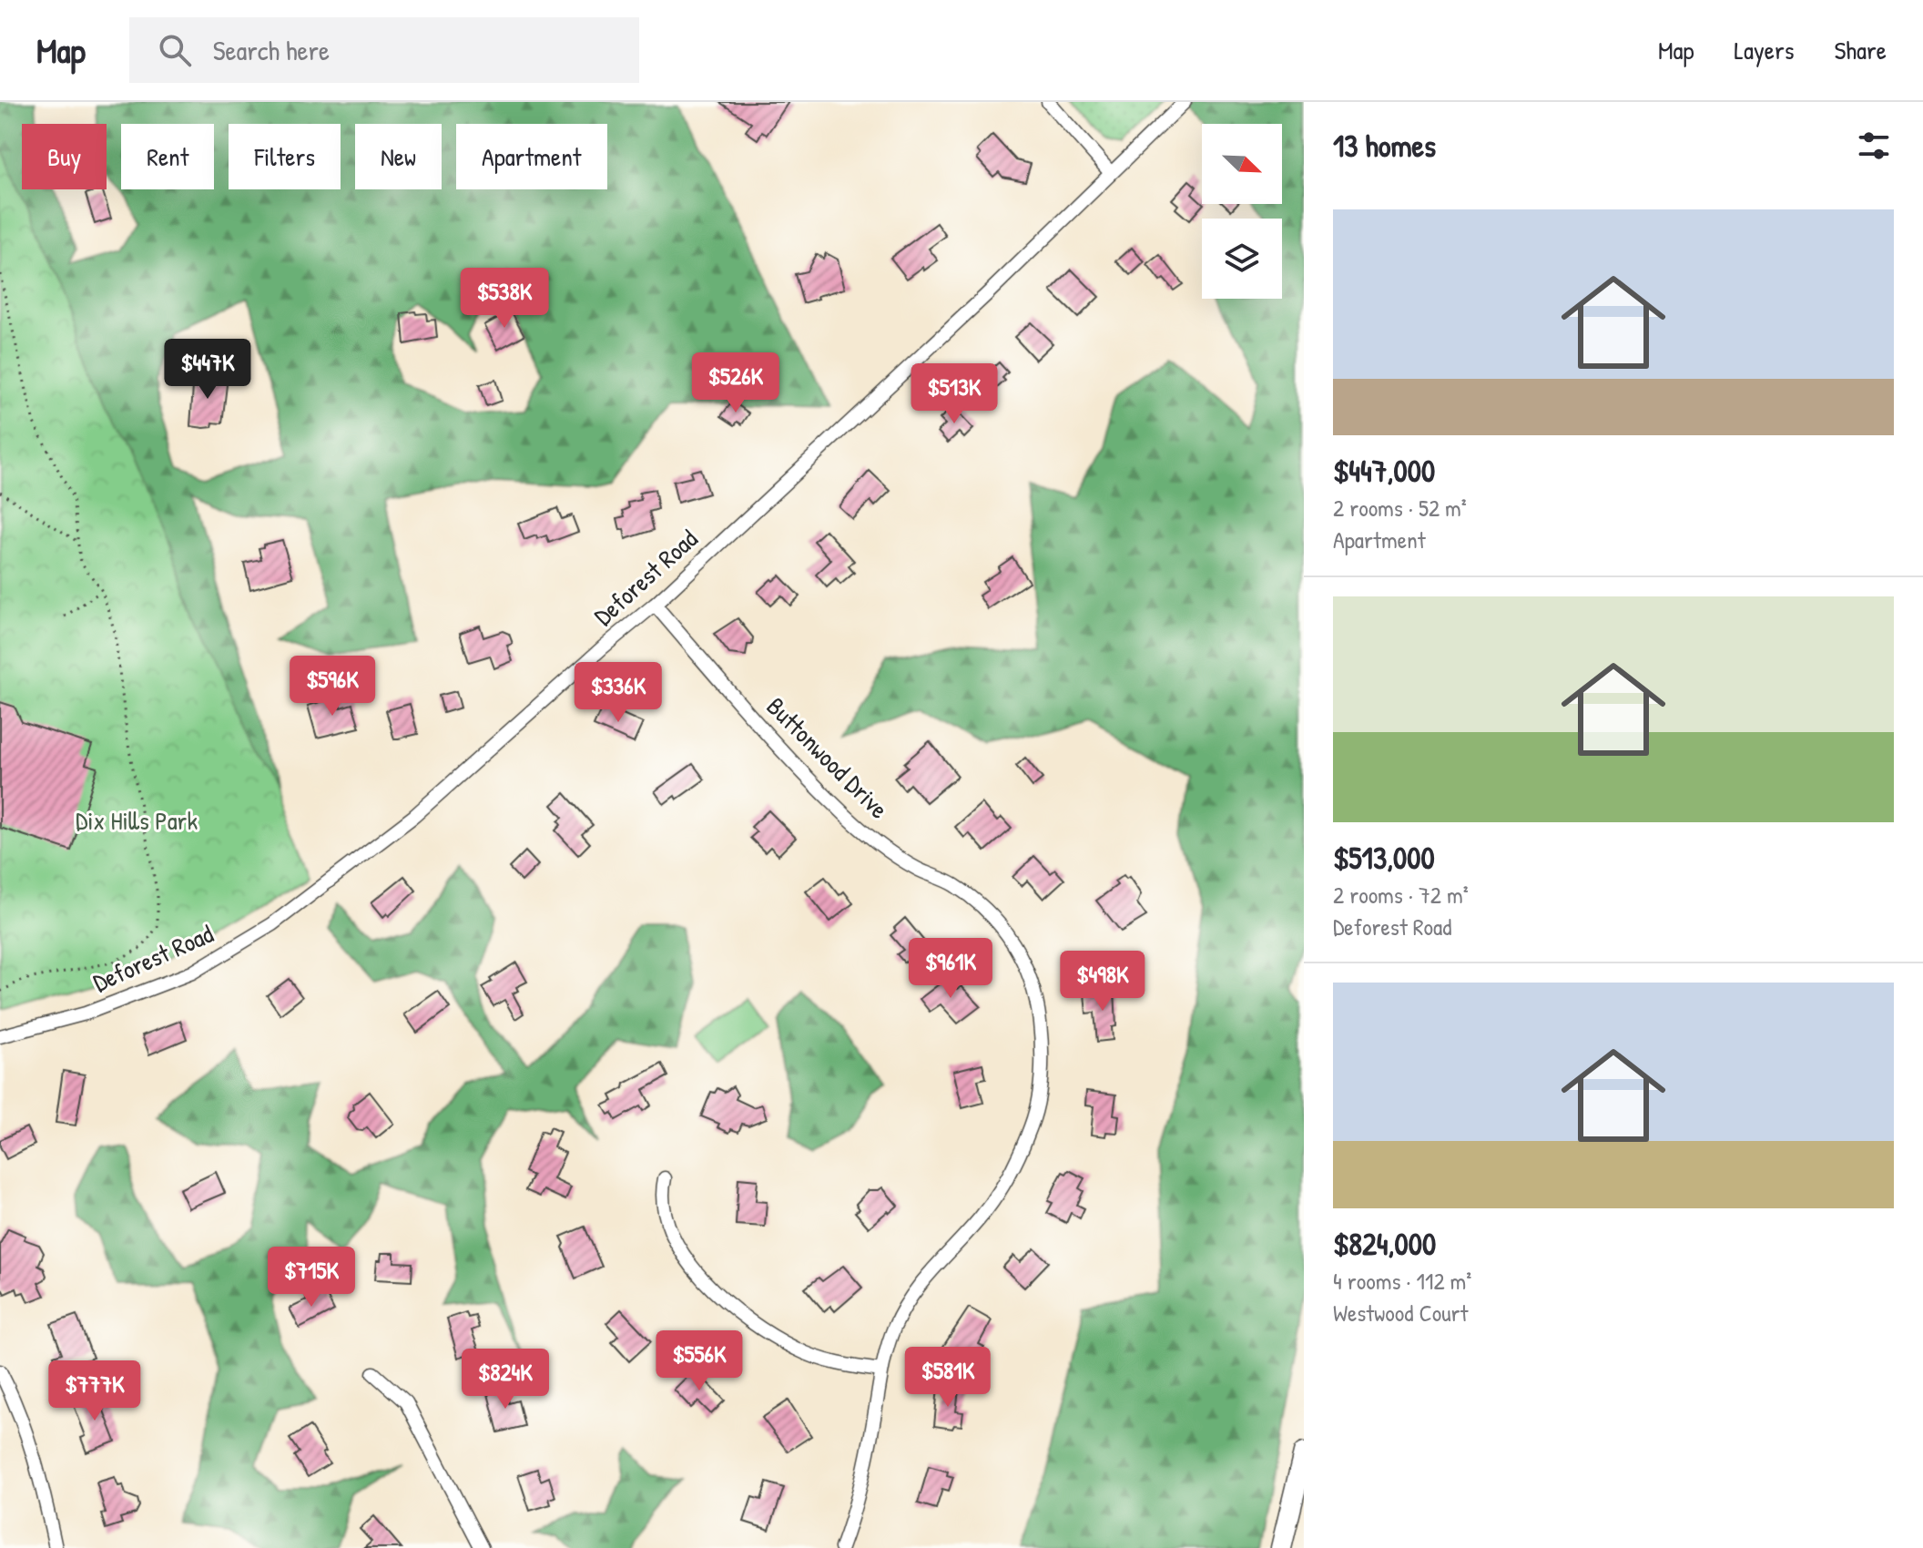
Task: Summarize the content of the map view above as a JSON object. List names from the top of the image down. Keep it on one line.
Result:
{"streets":{"street":["Deforest Road","Buttonwood Drive"]},"crossings":[["Deforest Road","Buttonwood Drive"]],"parks":["Dix Hills Park"],"north":"bottom right","page":{"header":"Map","search":"Search here","nav":["Map","Layers","Share"],"heading":"13 homes","chip":["Buy","Rent","Filters","New","Apartment"],"list":[{"name":"$447,000","note":"2 rooms · 52 m² · Apartment"},{"name":"$513,000","note":"2 rooms · 72 m² · Deforest Road"},{"name":"$824,000","note":"4 rooms · 112 m² · Westwood Court"}],"price":["$538K","$447K","$526K","$513K","$596K","$336K","$961K","$498K","$715K","$556K","$581K","$824K","$777K"]}}
